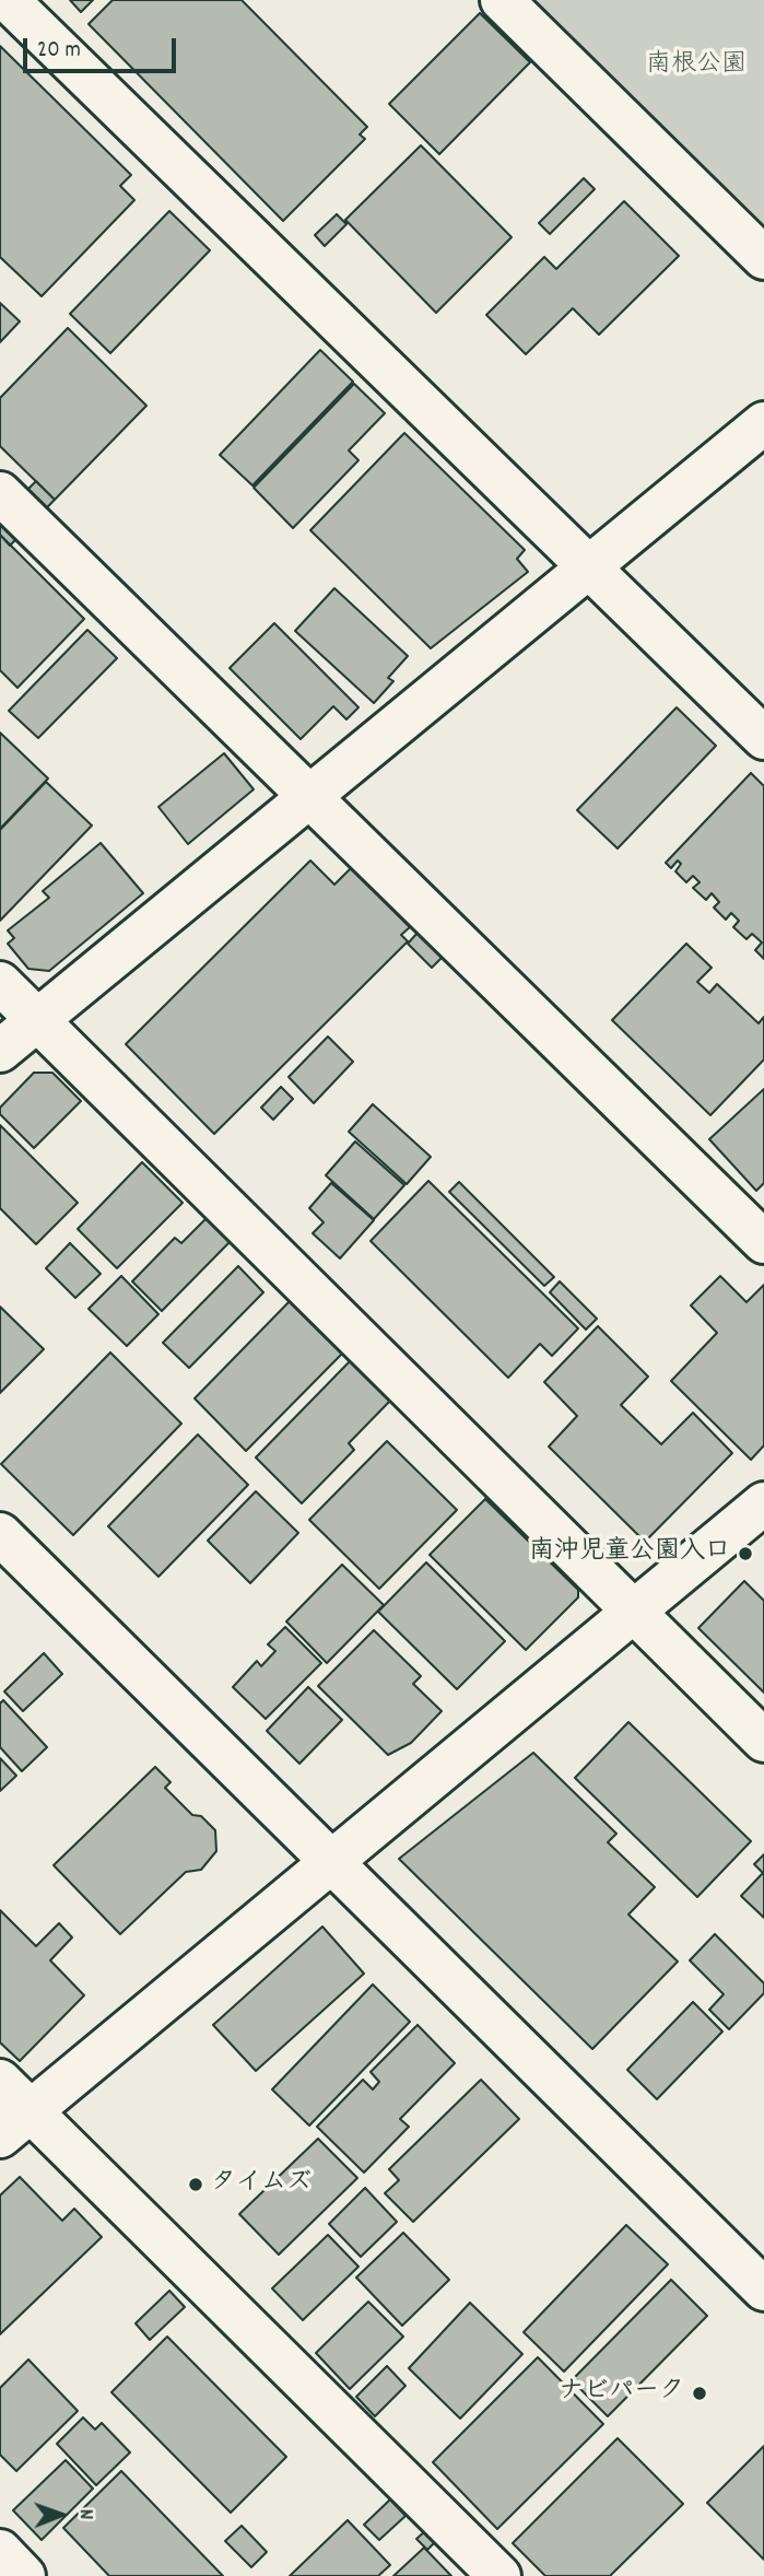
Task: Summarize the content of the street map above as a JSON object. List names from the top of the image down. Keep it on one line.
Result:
{"parks":["南根公園"],"places":["南沖児童公園入口","タイムズ","ナビパーク"],"scale_bar":"20 m","north":"right"}
